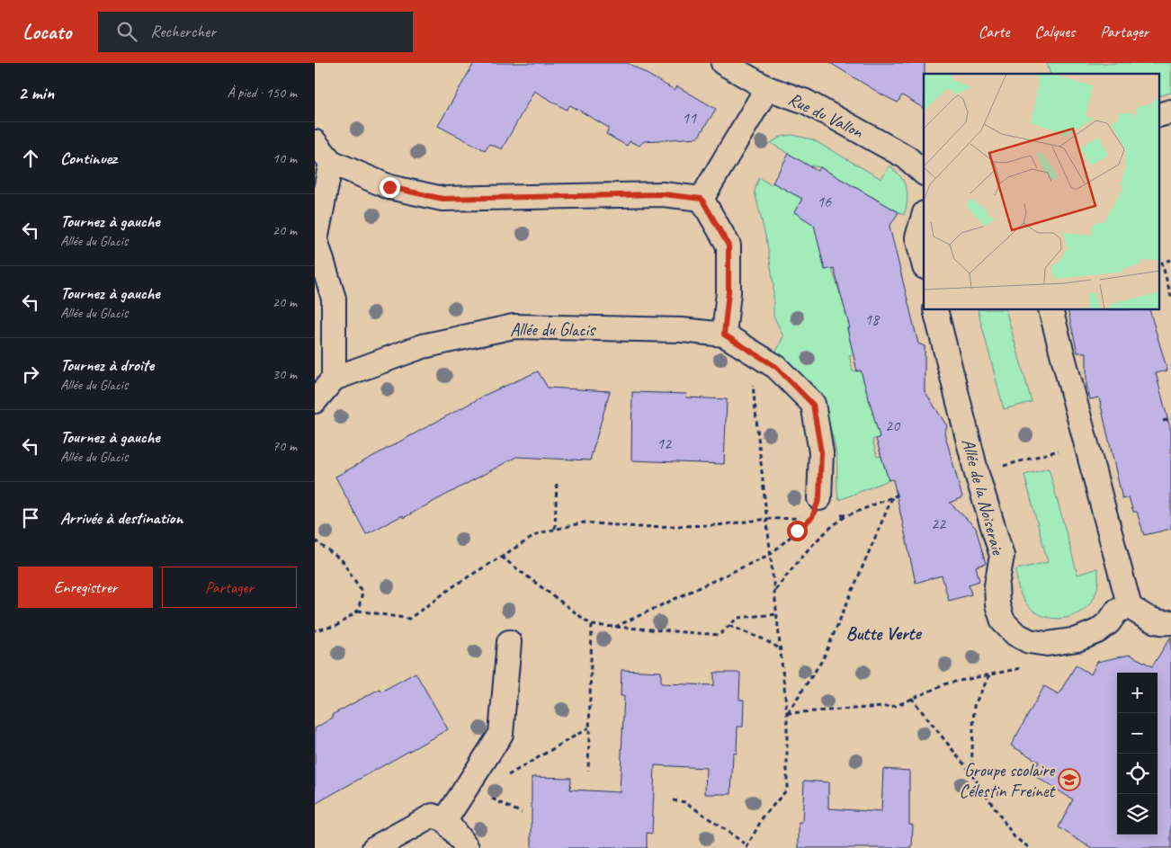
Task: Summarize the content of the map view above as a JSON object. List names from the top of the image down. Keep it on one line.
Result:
{"streets":{"street":["Rue du Vallon","Allée du Glacis","Allée de la Noiseraie"]},"districts":["Butte Verte"],"places":{"school or university":["Groupe scolaire Célestin Freinet"]},"house_numbers":["11","16","18","20","12","22"],"page":{"header":"Locato","search":"Rechercher","nav":["Carte","Calques","Partager"],"heading":["2 min","À pied · 150 m"],"list":[["Continuez","10 m"],["Tournez à gauche","Allée du Glacis","20 m"],["Tournez à gauche","Allée du Glacis","20 m"],["Tournez à droite","Allée du Glacis","30 m"],["Tournez à gauche","Allée du Glacis","70 m"],"Arrivée à destination"],"buttons":["Enregistrer","Partager"],"map_buttons":["+","−"]}}
